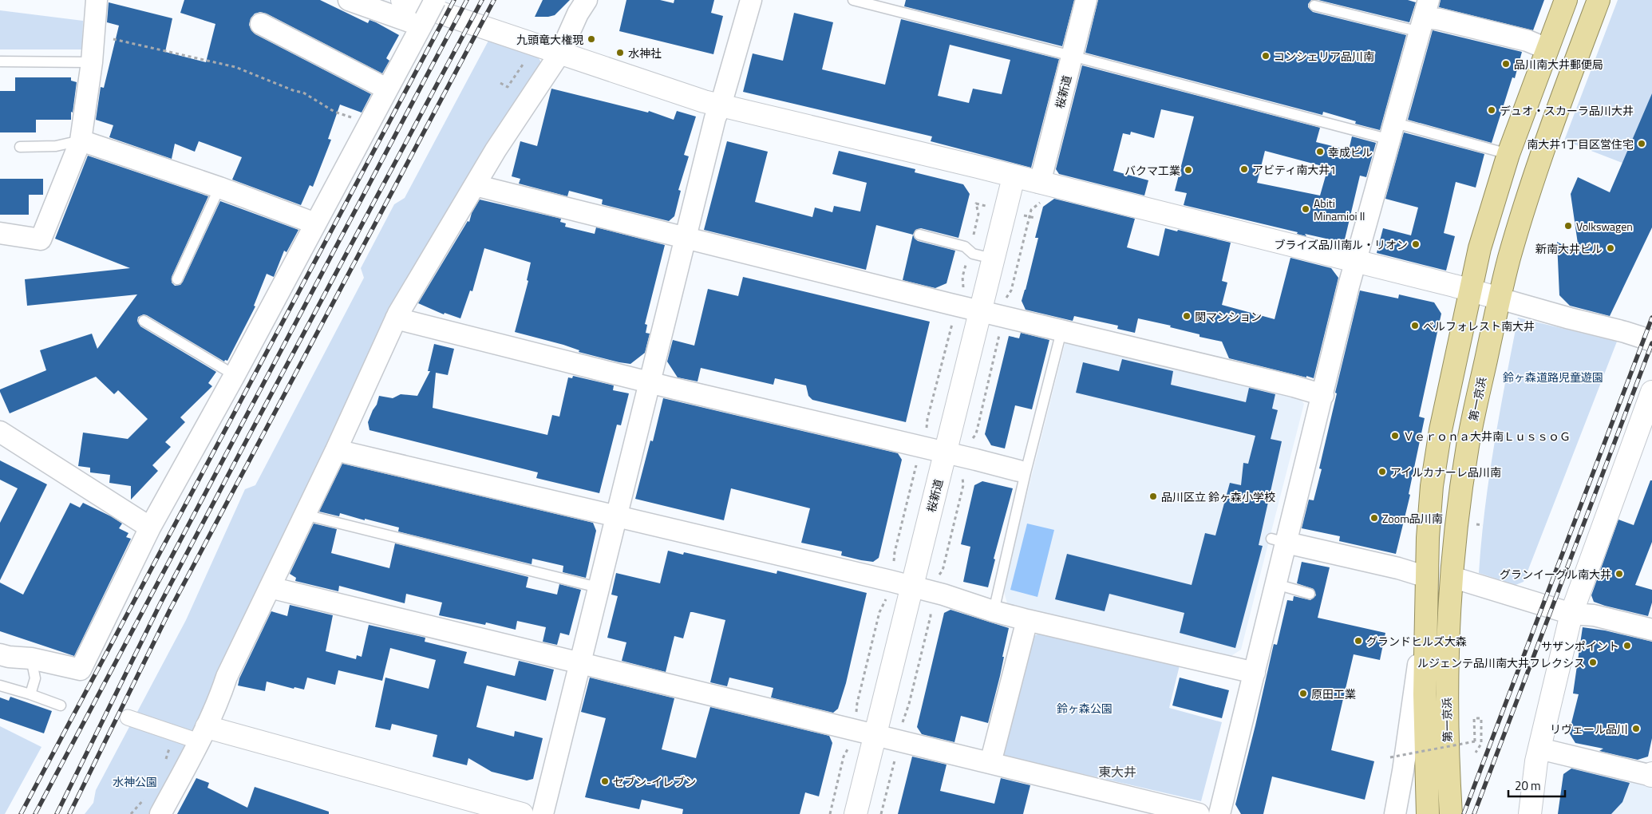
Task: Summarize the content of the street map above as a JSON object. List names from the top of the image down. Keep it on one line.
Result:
{"streets":{"highway":["第一京浜"],"street":["桜新道"]},"districts":["東大井"],"parks":["鈴ヶ森道路児童遊園","鈴ヶ森公園","水神公園"],"places":["九頭竜大権現","水神社","コンシェリア品川南","品川南大井郵便局","デュオ・スカーラ品川大井","南大井1丁目区営住宅","幸成ビル","アビティ南大井1","バクマ工業","Abiti Minamioi II","Volkswagen","ブライズ品川南ル・リオン","新南大井ビル","関マンション","ベルフォレスト南大井","Ｖｅｒｏｎａ大井南ＬｕｓｓｏＧ","アイルカナーレ品川南","品川区立 鈴ヶ森小学校","Zoom品川南","グランイーグル南大井","グランドヒルズ大森","サザンポイント","ルジェンテ品川南大井フレクシス","原田工業","リヴェール品川","セブン-イレブン"],"scale_bar":"20 m"}
